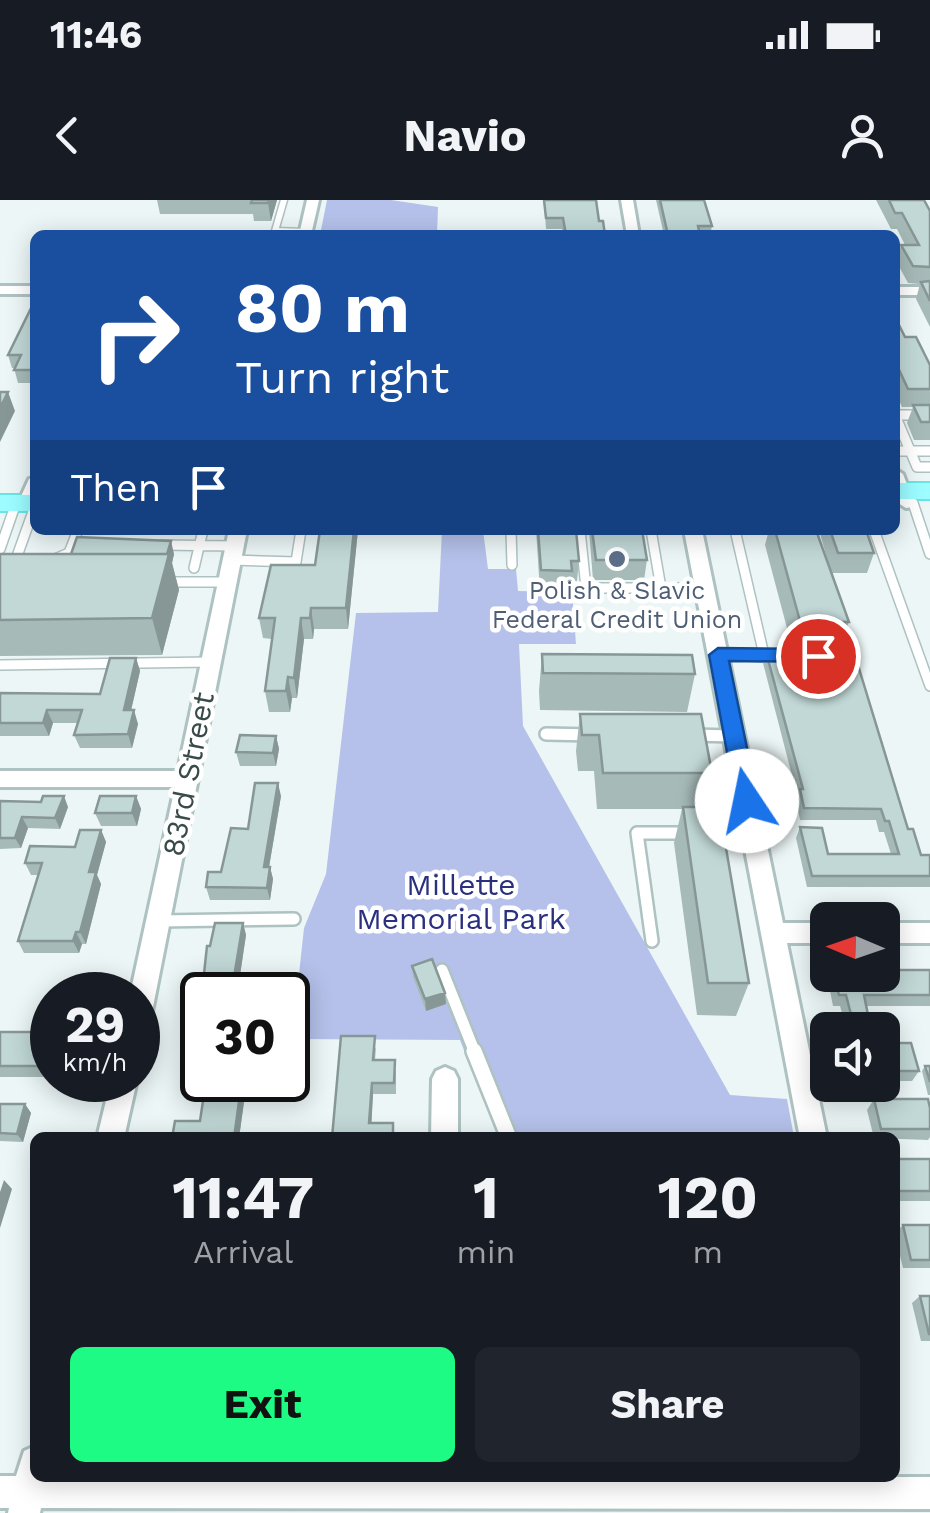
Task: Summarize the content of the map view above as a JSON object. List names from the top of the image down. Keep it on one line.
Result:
{"streets":{"street":["83rd Street"]},"parks":["Millette Memorial Park"],"places":["Polish & Slavic Federal Credit Union"],"north":"left","page":{"status":"11:46","header":"Navio","turn":["80 m","Turn right"],"then":"Then","speed":"29 km/h","limit":"30","eta":["11:47","Arrival","1","min","120","m"],"buttons":["Exit","Share"]}}
